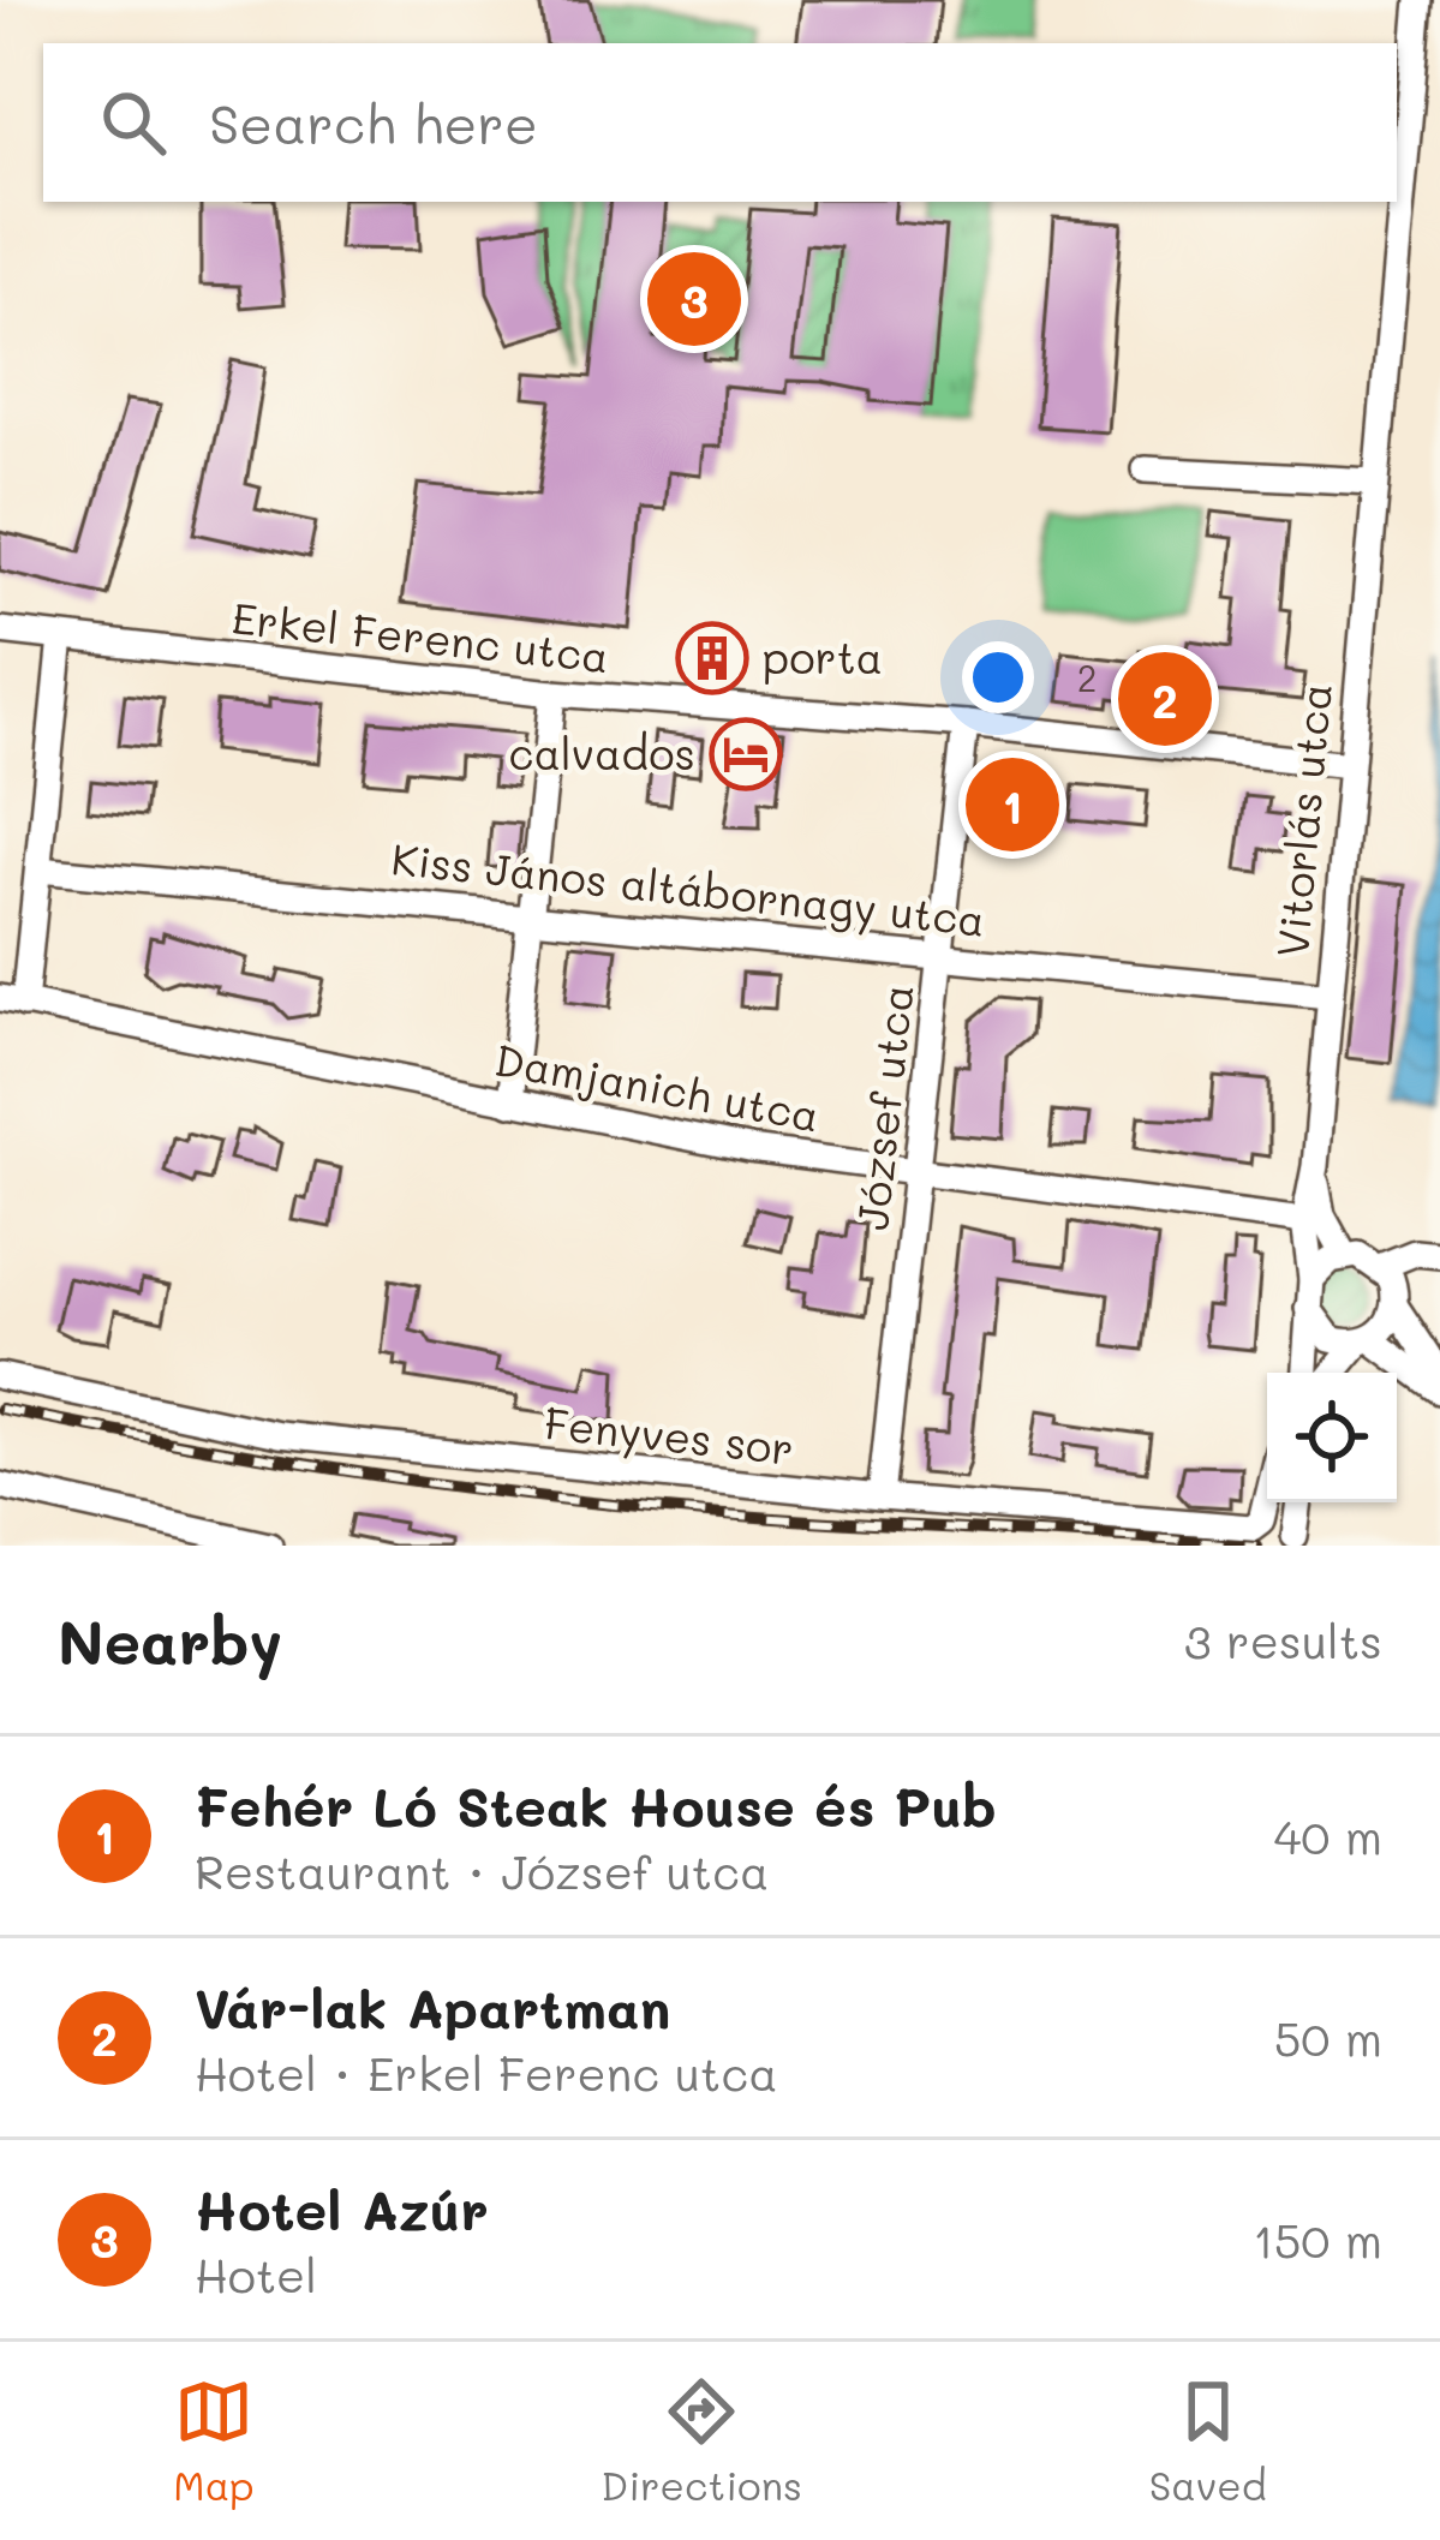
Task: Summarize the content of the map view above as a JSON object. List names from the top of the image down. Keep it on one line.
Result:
{"streets":{"street":["Erkel Ferenc utca","Vitorlás utca","Kiss János altábornagy utca","Damjanich utca","József utca","Fenyves sor"]},"crossings":[["Erkel Ferenc utca","Vitorlás utca"],["Erkel Ferenc utca","József utca"],["Vitorlás utca","Kiss János altábornagy utca"],["Vitorlás utca","Damjanich utca"],["Kiss János altábornagy utca","József utca"],["Damjanich utca","József utca"],["József utca","Fenyves sor"]],"places":{"building":["porta"],"hotel":["calvados"]},"house_numbers":["2"],"page":{"search":"Search here","pins":["3","2","1"],"heading":["Nearby","3 results"],"list":[{"mark":"1","name":"Fehér Ló Steak House és Pub","note":"Restaurant · József utca","value":"40 m"},{"mark":"2","name":"Vár-lak Apartman","note":"Hotel · Erkel Ferenc utca","value":"50 m"},{"mark":"3","name":"Hotel Azúr","note":"Hotel","value":"150 m"}],"nav":["Map","Directions","Saved"]}}
